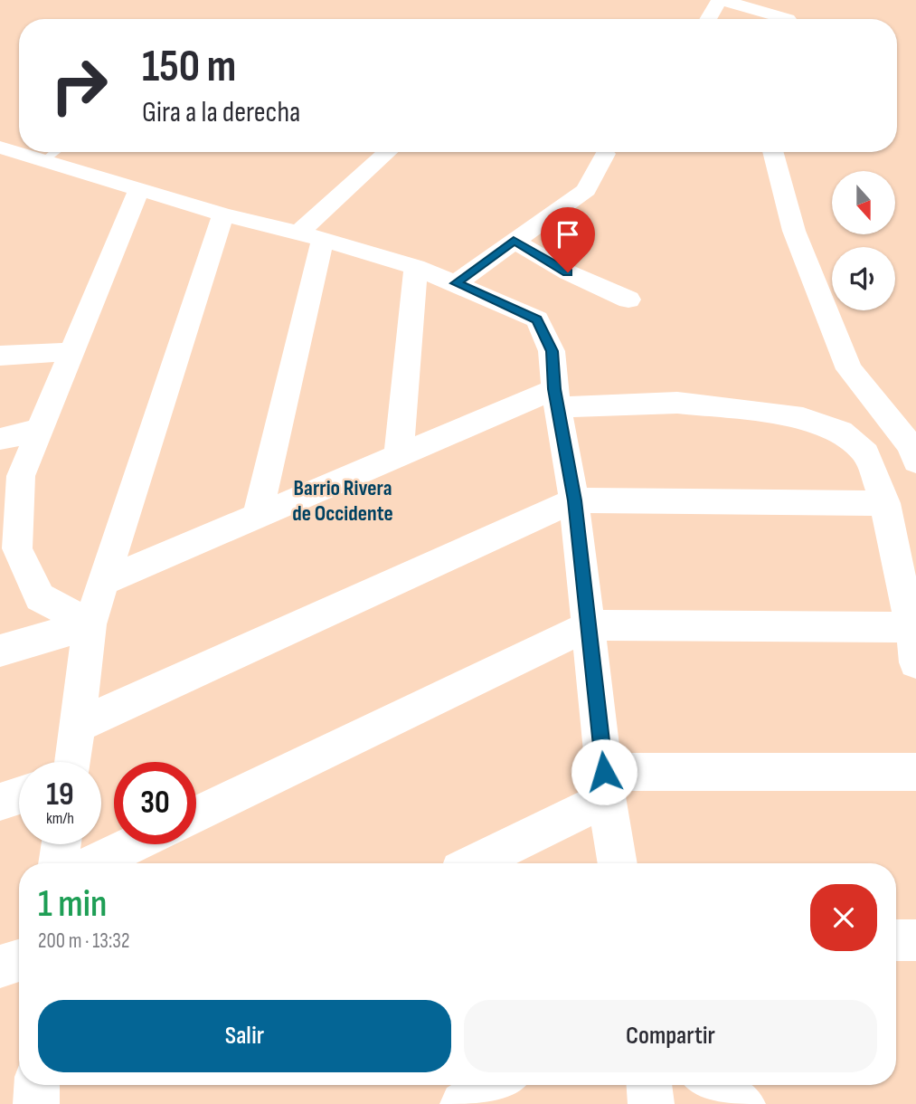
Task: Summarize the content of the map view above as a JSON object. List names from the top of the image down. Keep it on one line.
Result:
{"districts":["Barrio Rivera de Occidente"],"north":"bottom","page":{"turn":["150 m","Gira a la derecha"],"speed":"19 km/h","limit":"30","heading":["1 min","200 m · 13:32"],"buttons":["Salir","Compartir"]}}
